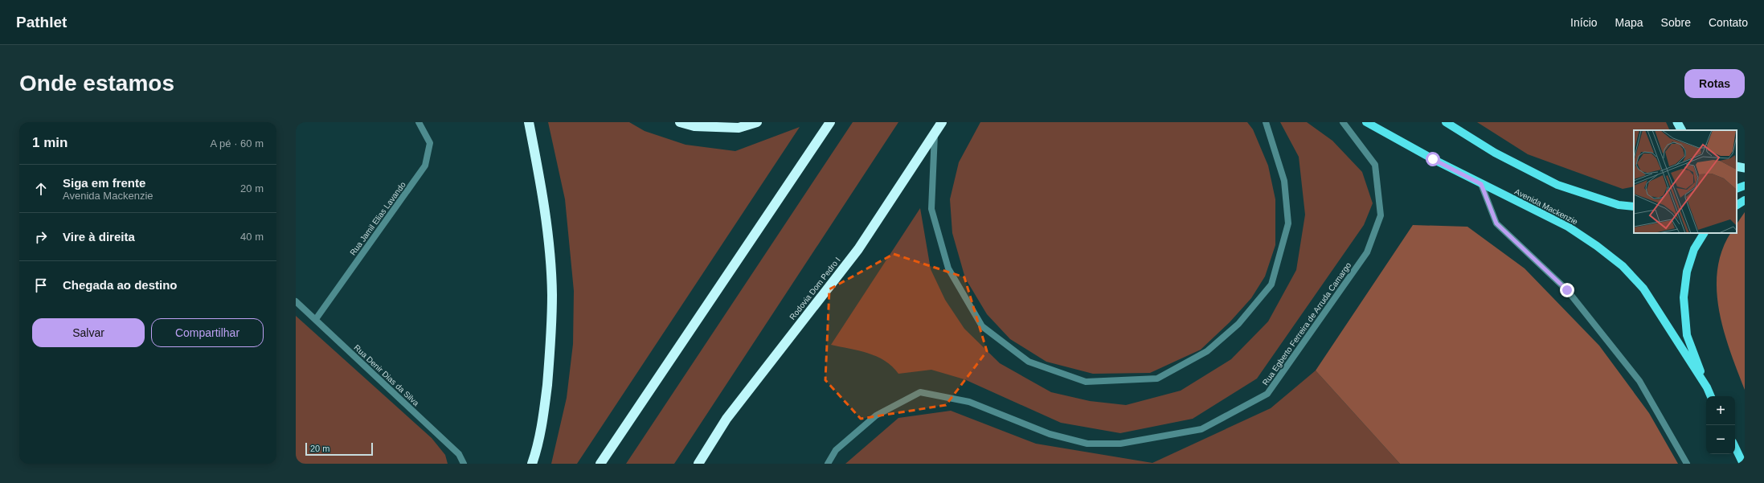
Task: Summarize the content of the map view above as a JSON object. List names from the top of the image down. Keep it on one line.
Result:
{"streets":{"highway":["Rodovia Dom Pedro I"],"main road":["Avenida Mackenzie"],"street":["Rua Jamil Elias Lavando","Rua Egberto Ferreira de Arruda Camargo","Rua Denir Dias da Silva"]},"crossings":[["Rua Jamil Elias Lavando","Rua Denir Dias da Silva"]],"scale_bar":"20 m","page":{"header":"Pathlet","nav":["Início","Mapa","Sobre","Contato"],"buttons":["Rotas",["Salvar","Compartilhar"]],"title":"Onde estamos","heading":["1 min","A pé · 60 m"],"list":[["Siga em frente","Avenida Mackenzie","20 m"],["Vire à direita","40 m"],"Chegada ao destino"],"map_buttons":["+","−"],"scale":"20 m"}}
